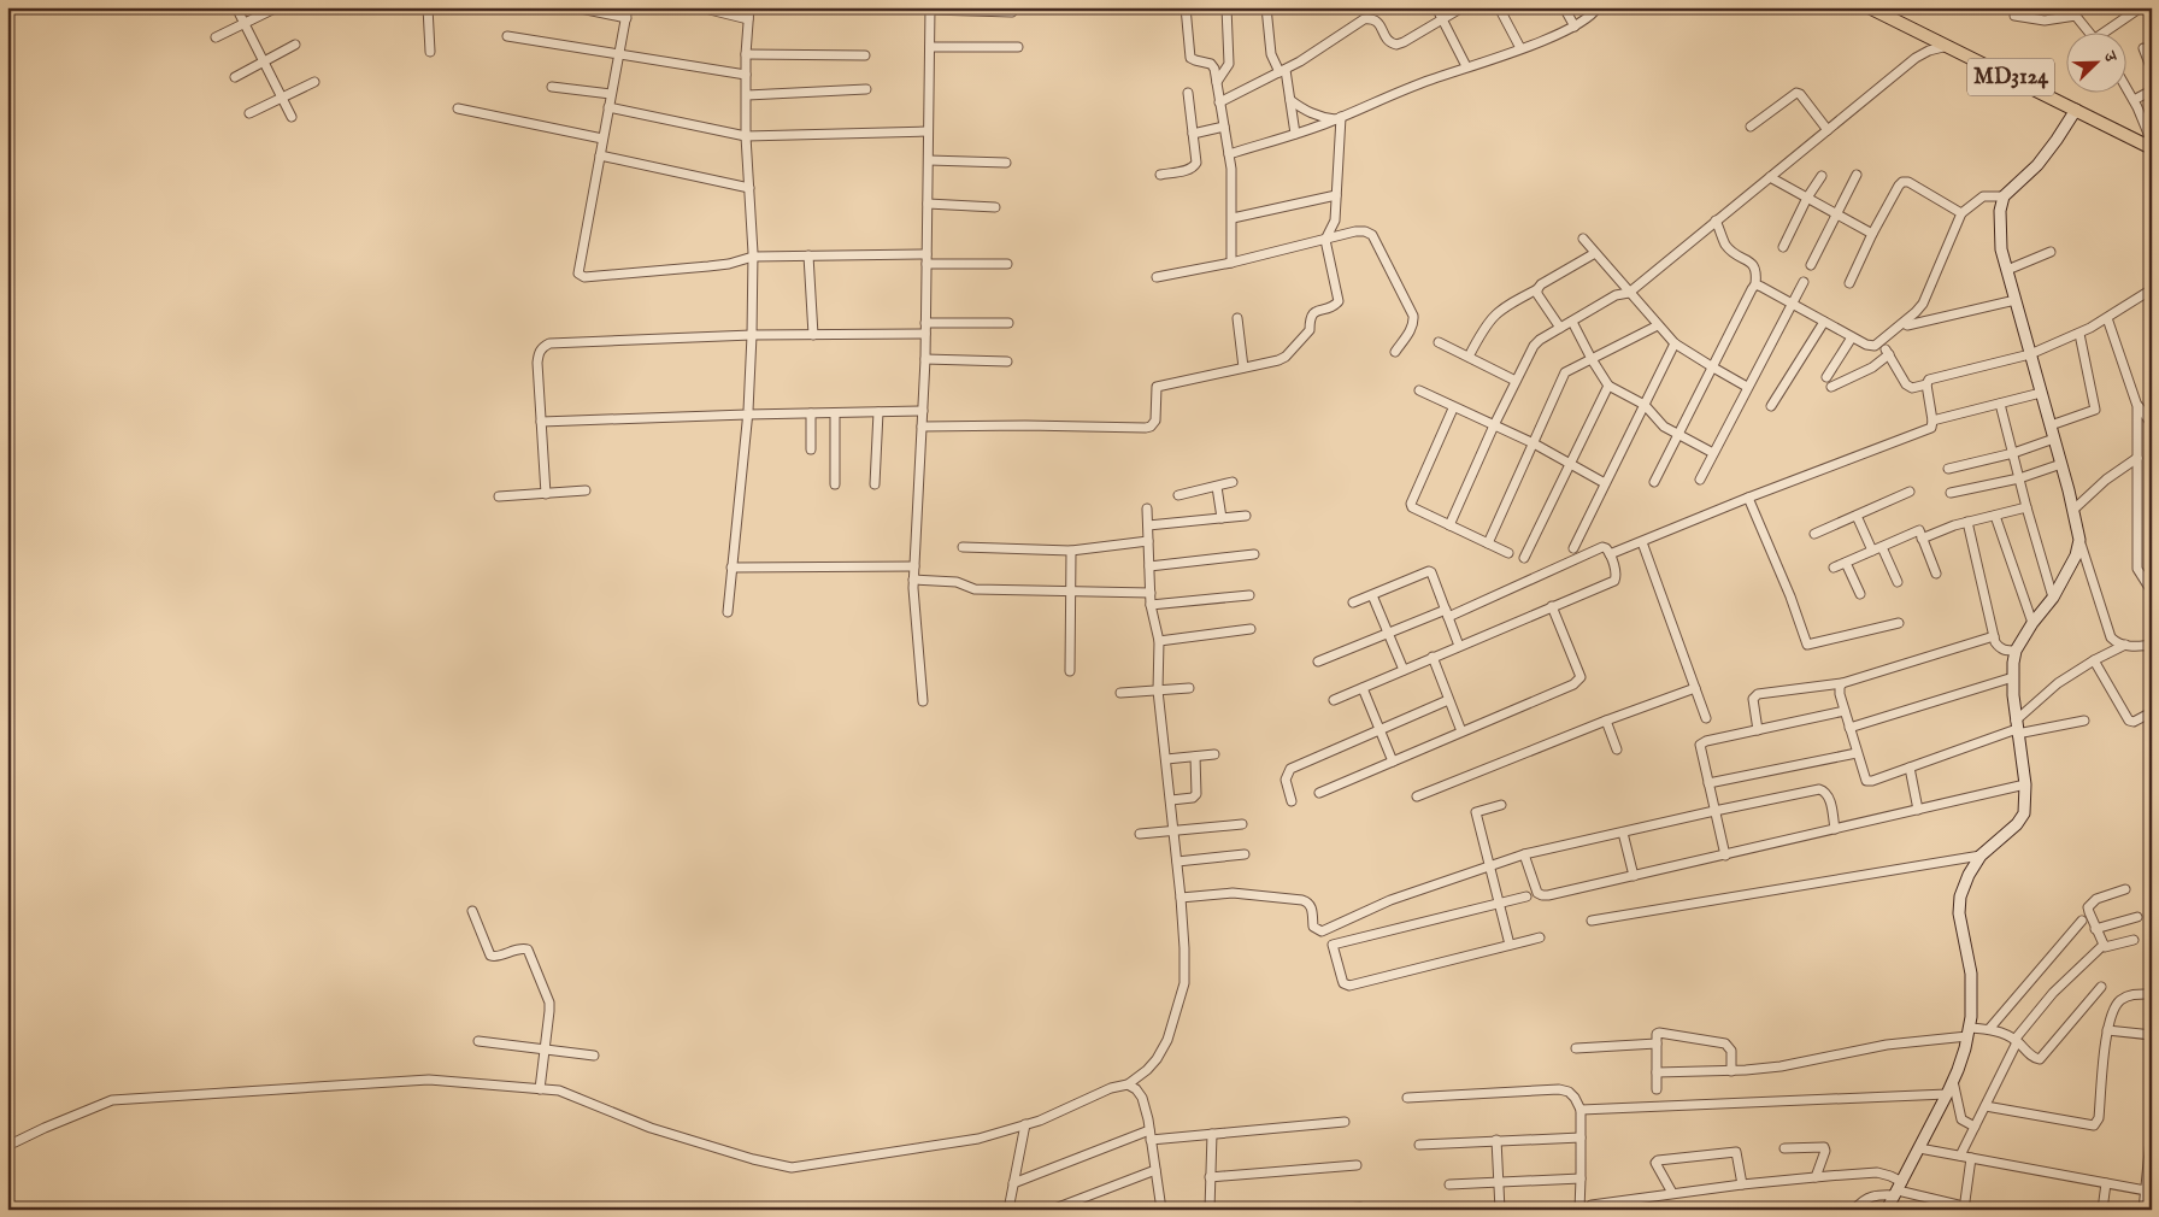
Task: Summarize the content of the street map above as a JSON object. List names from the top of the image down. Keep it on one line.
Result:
{"streets":{"main road":["MD3124"]},"north":"top right"}
